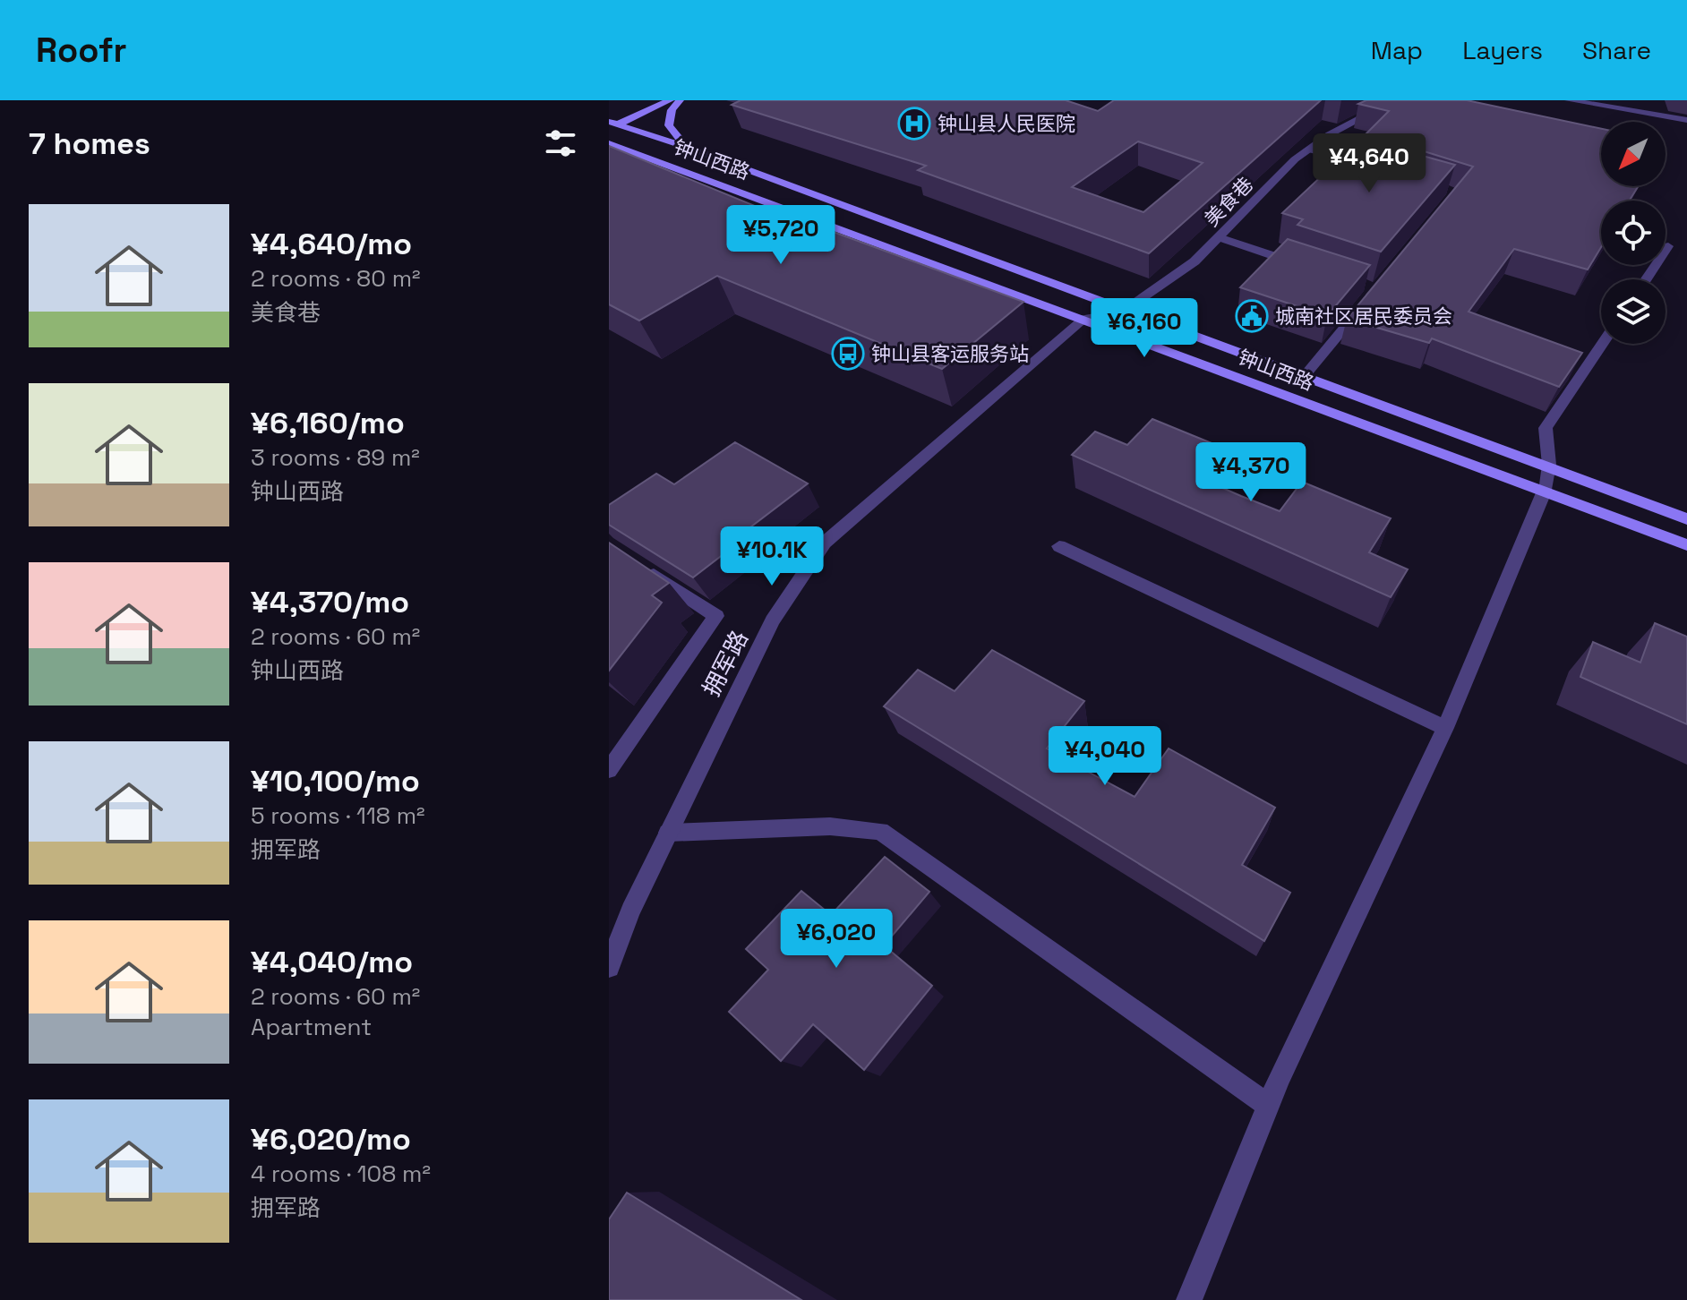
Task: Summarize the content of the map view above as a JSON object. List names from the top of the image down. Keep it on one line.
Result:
{"streets":{"main road":["钟山西路"],"street":["美食巷","拥军路"]},"crossings":[["钟山西路","美食巷"],["钟山西路","拥军路"],["美食巷","拥军路"]],"places":{"hospital":["钟山县人民医院"],"public building":["城南社区居民委员会"],"bus stop":["钟山县客运服务站"]},"north":"bottom left","page":{"header":"Roofr","nav":["Map","Layers","Share"],"heading":"7 homes","price":["¥4,640","¥5,720","¥6,160","¥4,370","¥10.1K","¥4,040","¥6,020"],"list":[{"name":"¥4,640/mo","note":"2 rooms · 80 m² · 美食巷"},{"name":"¥6,160/mo","note":"3 rooms · 89 m² · 钟山西路"},{"name":"¥4,370/mo","note":"2 rooms · 60 m² · 钟山西路"},{"name":"¥10,100/mo","note":"5 rooms · 118 m² · 拥军路"},{"name":"¥4,040/mo","note":"2 rooms · 60 m² · Apartment"},{"name":"¥6,020/mo","note":"4 rooms · 108 m² · 拥军路"}]}}
